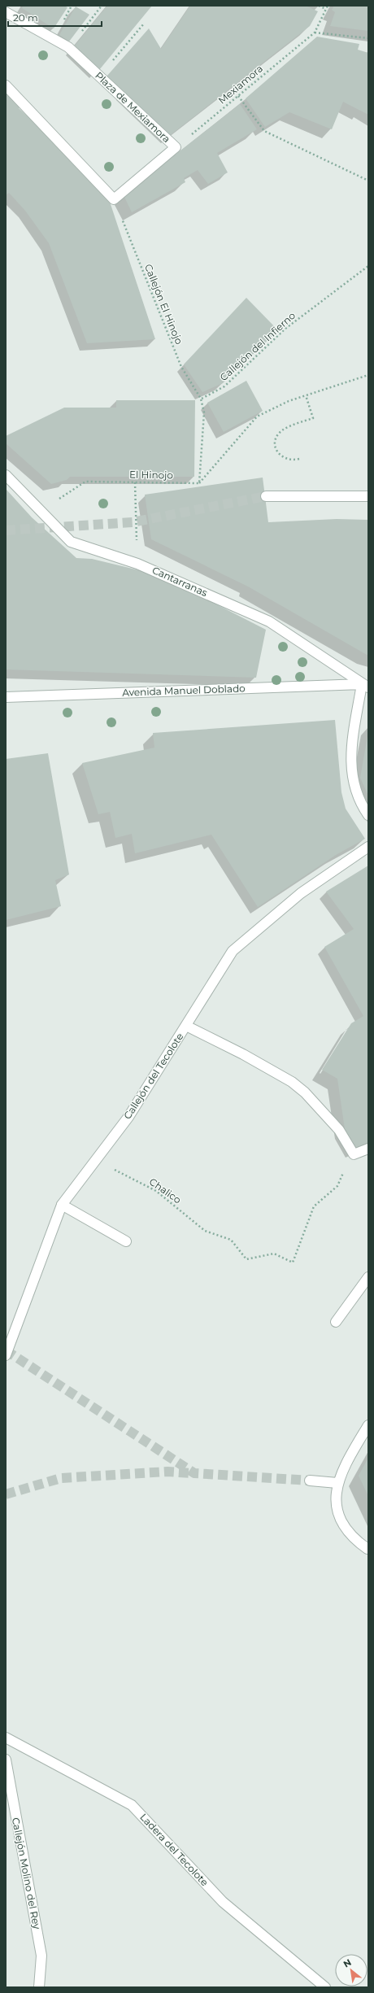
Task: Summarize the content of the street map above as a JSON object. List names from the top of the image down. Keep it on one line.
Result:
{"streets":{"street":["Plaza de Mexiamora","Cantarranas","Avenida Manuel Doblado","Callejón del Tecolote","Ladera del Tecolote","Callejón Molino del Rey"],"path":["Mexiamora","Callejón El Hinojo","Callejón del Infierno","El Hinojo","Chalico"]},"crossings":[["Mexiamora","Plaza de Mexiamora"],["Plaza de Mexiamora","Callejón El Hinojo"],["Callejón El Hinojo","Callejón del Infierno"],["Callejón El Hinojo","El Hinojo"],["El Hinojo","Cantarranas"],["Cantarranas","Avenida Manuel Doblado"],["Callejón del Tecolote","Chalico"]],"scale_bar":"20 m","north":"top left"}
